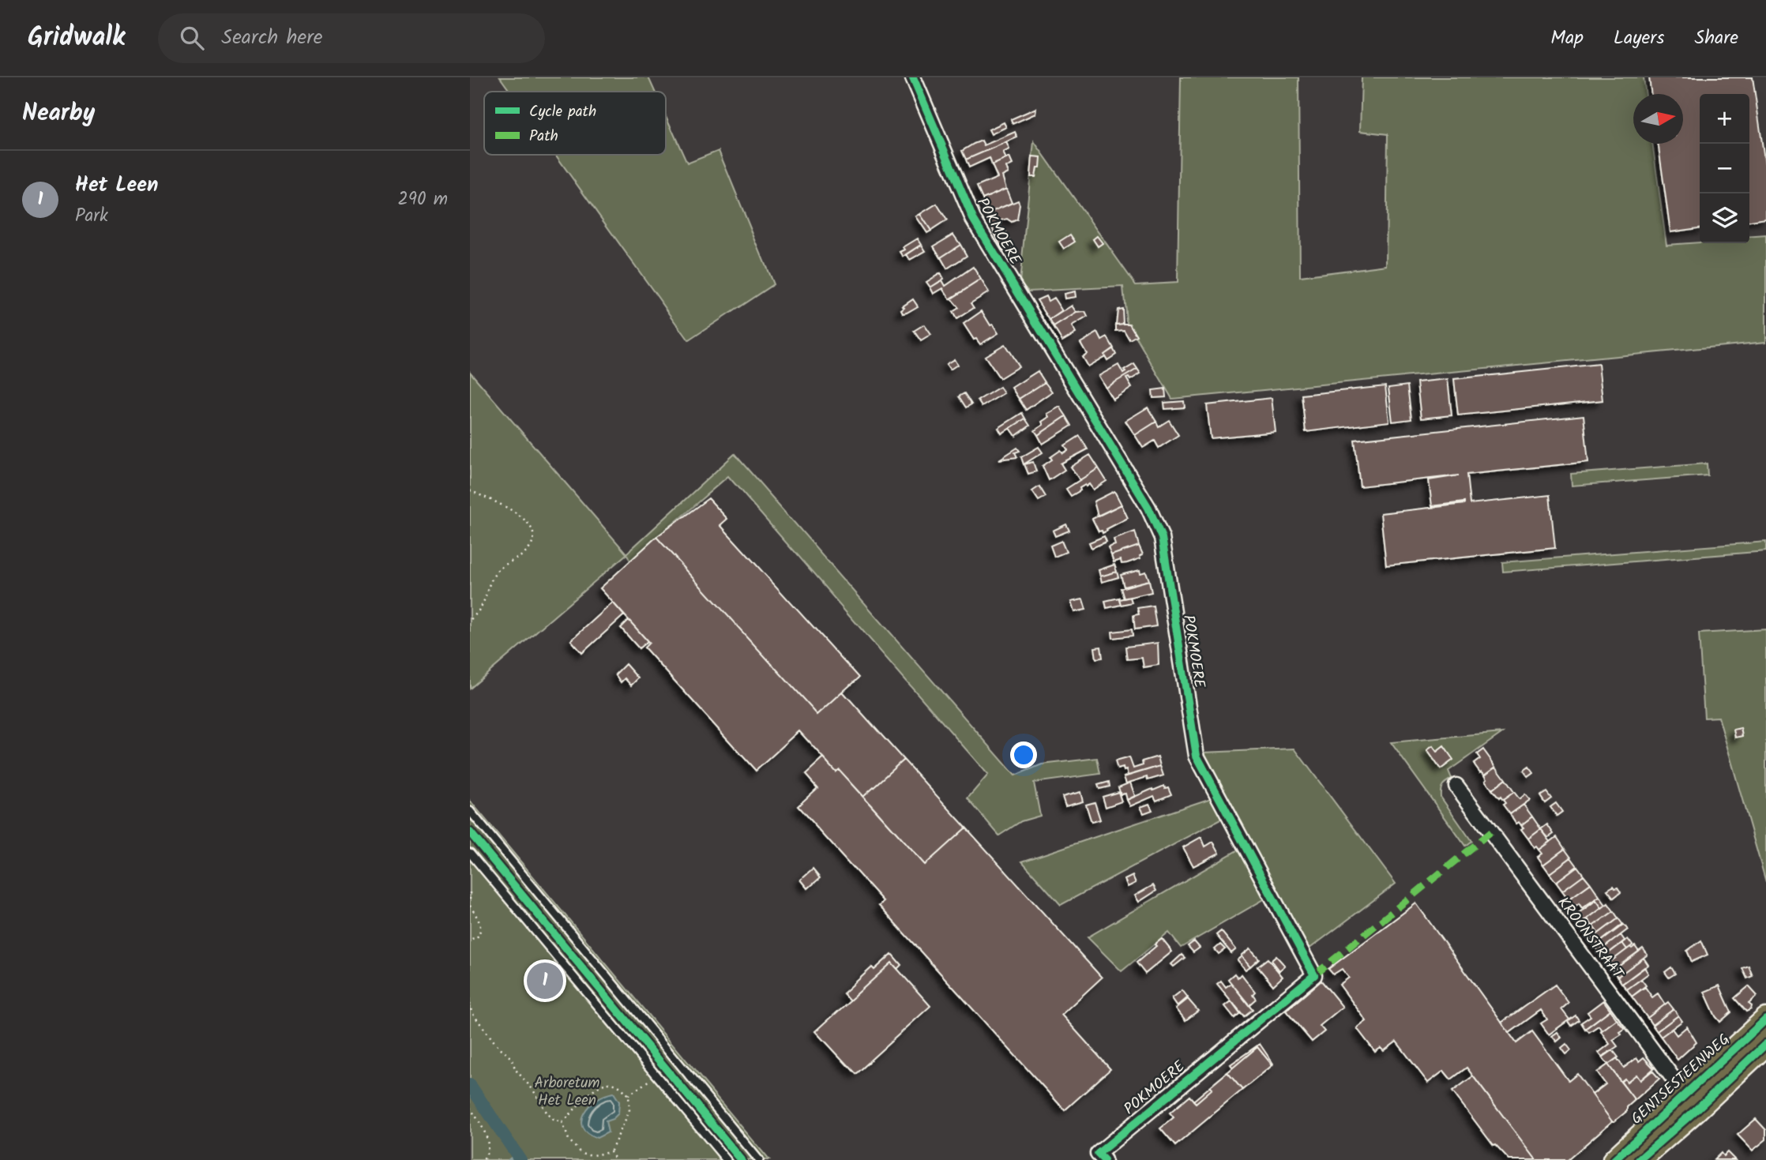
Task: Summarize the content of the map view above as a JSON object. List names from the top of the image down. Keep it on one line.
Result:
{"streets":{"main road":["GENTSESTEENWEG"],"street":["POKMOERE","KROONSTRAAT"]},"crossings":[["KROONSTRAAT","GENTSESTEENWEG"]],"parks":["Arboretum Het Leen"],"legend":["Cycle path","Path"],"north":"right","page":{"header":"Gridwalk","search":"Search here","nav":["Map","Layers","Share"],"heading":"Nearby","map_buttons":["+","−"],"list":[{"mark":"1","name":"Het Leen","note":"Park","value":"290 m"}],"pins":"1"}}
